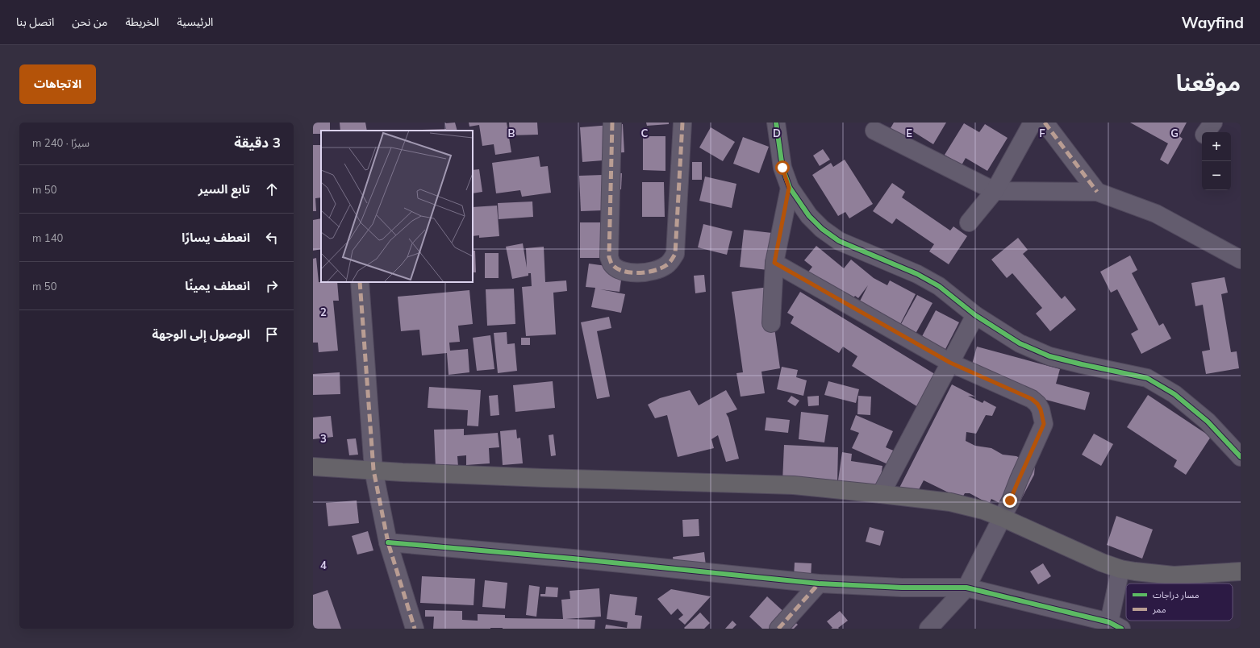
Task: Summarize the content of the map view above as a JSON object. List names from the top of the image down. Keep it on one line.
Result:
{"legend":["مسار دراجات","ممر"],"page":{"header":"Wayfind","nav":["الرئيسية","الخريطة","من نحن","اتصل بنا"],"title":"موقعنا","buttons":"الاتجاهات","heading":["3 دقيقة","سيرًا · 240 m"],"map_buttons":["+","−"],"list":[["تابع السير","50 m"],["انعطف يسارًا","140 m"],["انعطف يمينًا","50 m"],"الوصول إلى الوجهة"]},"grid":{"columns":["B","C","D","E","F","G"],"rows":["2","3","4"]}}
